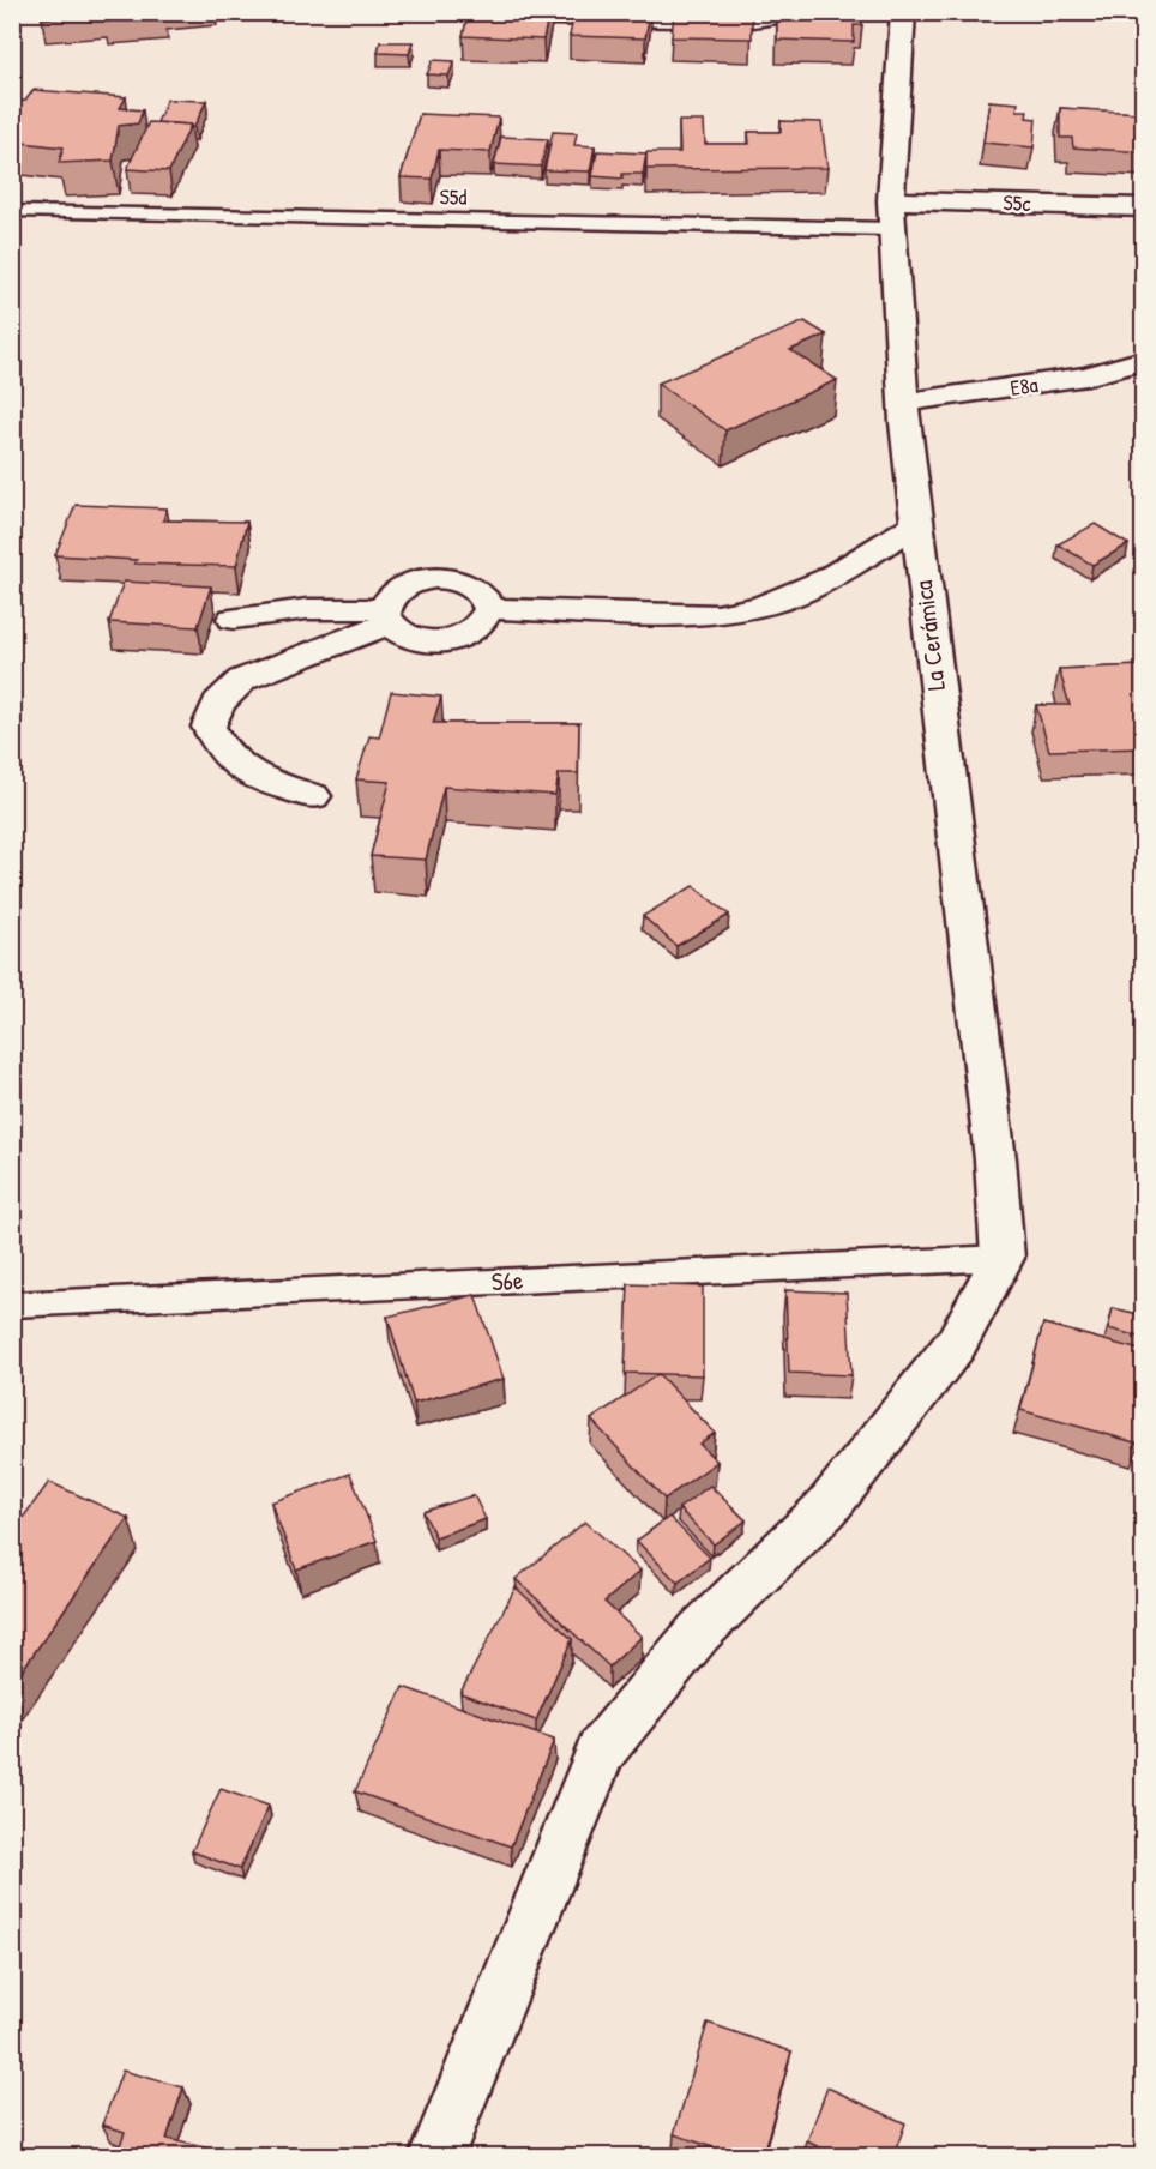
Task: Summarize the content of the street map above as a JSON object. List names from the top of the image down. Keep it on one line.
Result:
{"streets":{"street":["S5c","E8a","La Cerámica"],"lane":["S5d","S6e"]},"crossings":[["S5d","S5c"],["S5d","La Cerámica"],["S5c","La Cerámica"],["E8a","La Cerámica"],["La Cerámica","S6e"]]}
